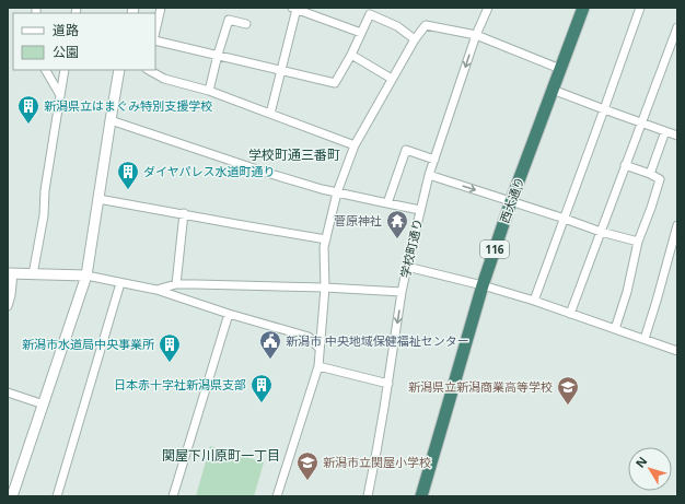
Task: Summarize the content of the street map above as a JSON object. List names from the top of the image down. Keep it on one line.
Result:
{"streets":{"highway":["西大通り","116"],"street":["学校町通り"]},"one_way":["学校町通り"],"districts":["学校町通三番町","関屋下川原町一丁目"],"places":{"building":["新潟県立はまぐみ特別支援学校","ダイヤパレス水道町通り","新潟市水道局中央事業所","日本赤十字社新潟県支部"],"temple":["菅原神社"],"public building":["新潟市 中央地域保健福祉センター"],"school or university":["新潟県立新潟商業高等学校","新潟市立関屋小学校"]},"legend":["道路","公園"],"north":"top left"}
